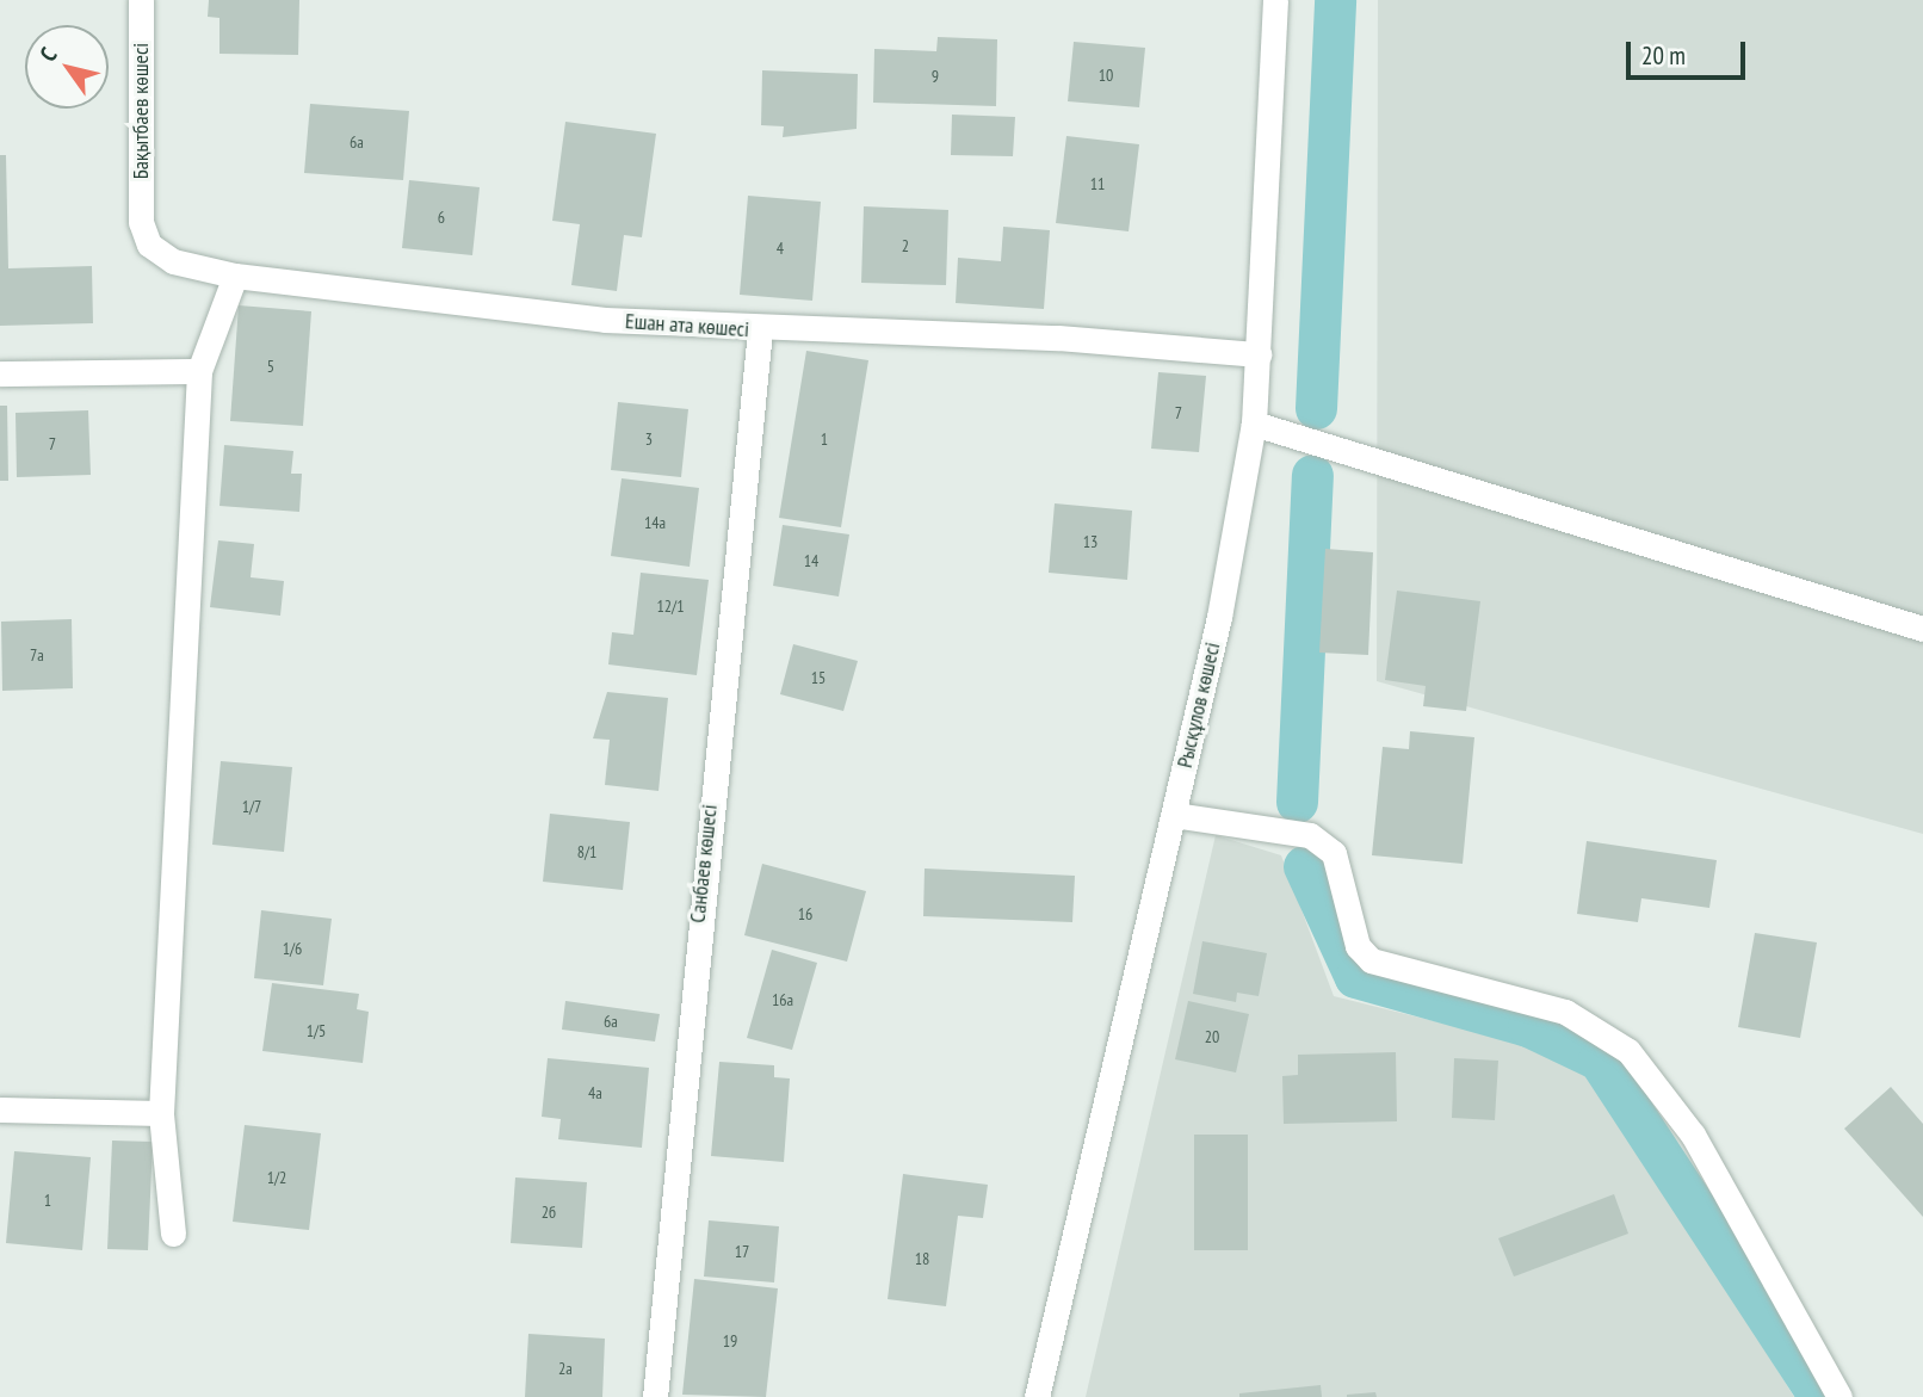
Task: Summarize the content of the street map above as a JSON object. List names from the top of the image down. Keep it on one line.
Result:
{"streets":{"street":["Бақытбаев көшесі","Ешан ата көшесі","Рысқұлов көшесі","Санбаев көшесі"]},"crossings":[["Бақытбаев көшесі","Ешан ата көшесі"],["Ешан ата көшесі","Рысқұлов көшесі"],["Ешан ата көшесі","Санбаев көшесі"]],"house_numbers":["10","9","6а","11","6","2","4","5","7","3","1","7","14а","13","14","12/1","7а","15","1/7","8/1","16","1/6","16а","6а","1/5","20","4а","1/2","1","2б","17","18","19","2а"],"scale_bar":"20 m","north":"top left"}
